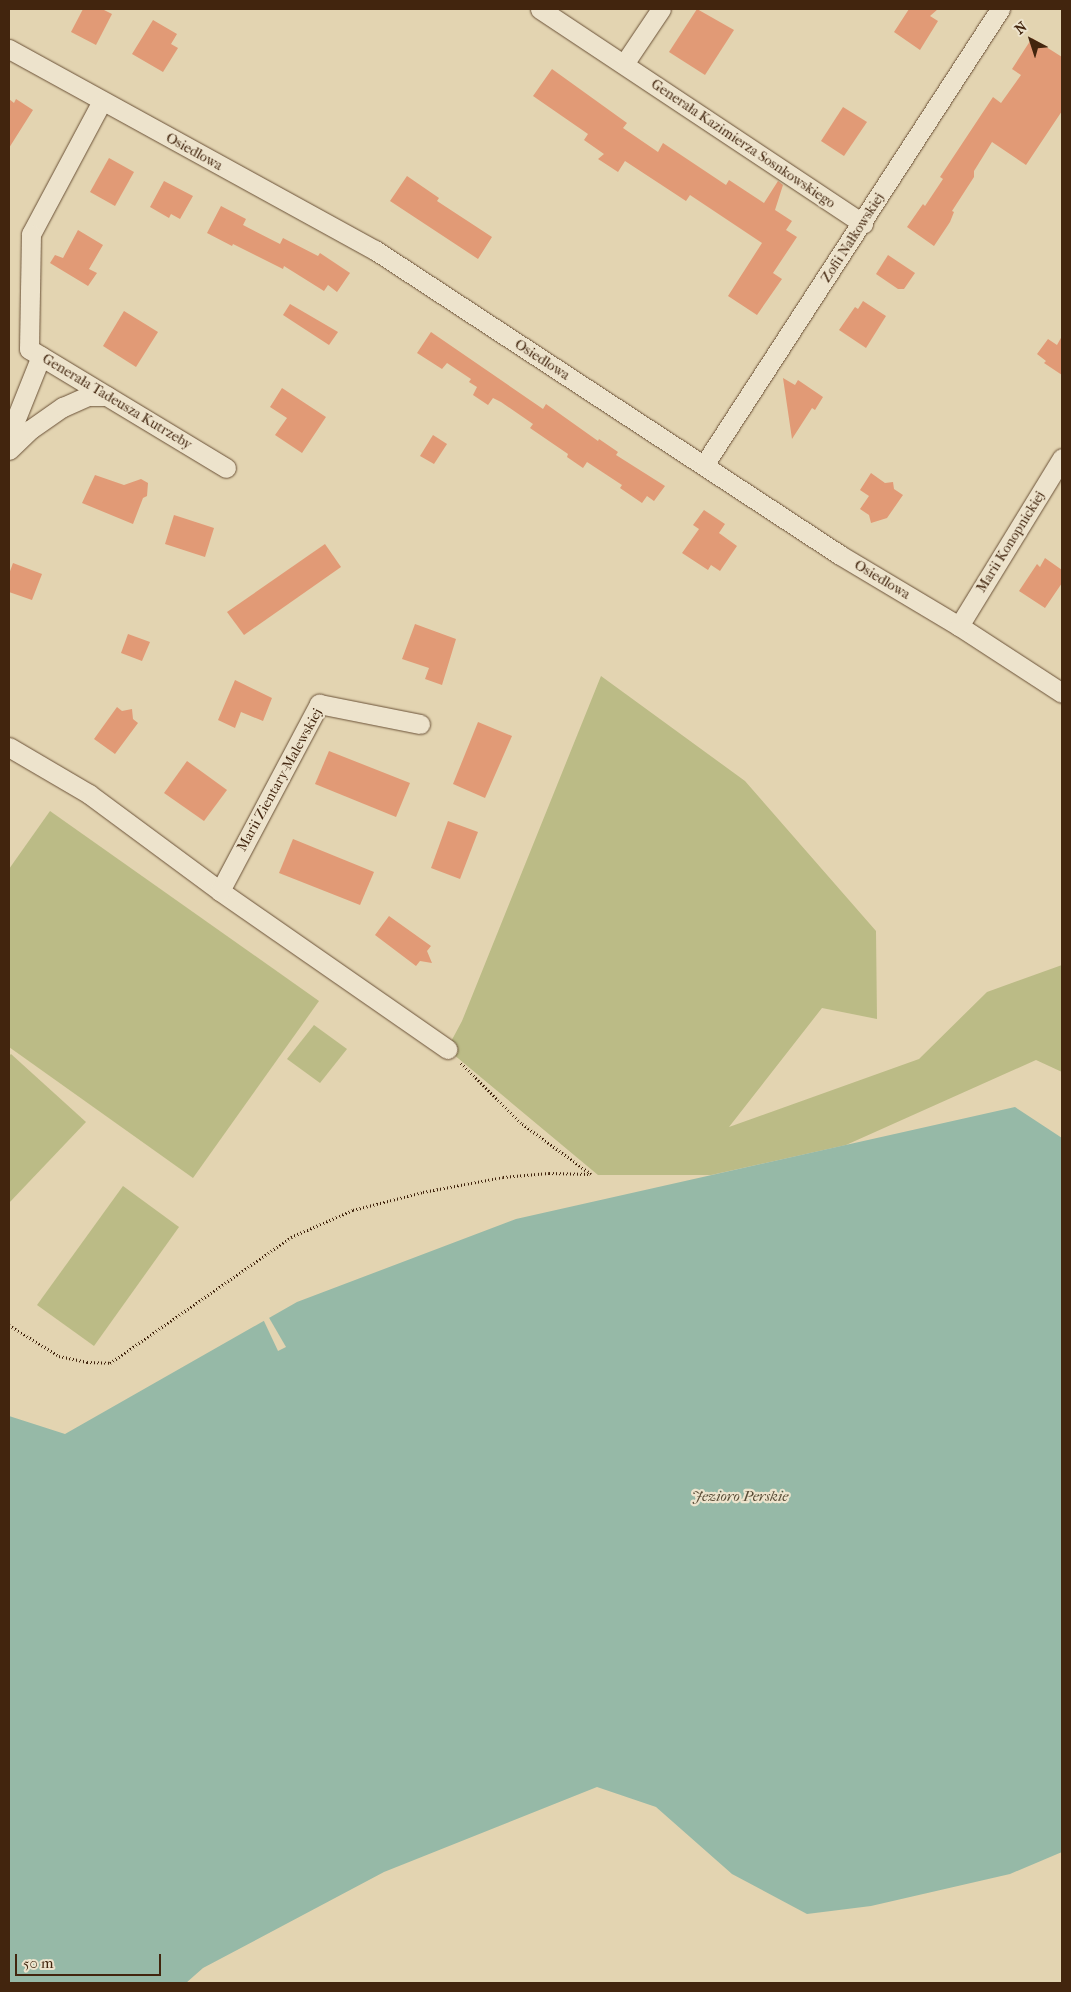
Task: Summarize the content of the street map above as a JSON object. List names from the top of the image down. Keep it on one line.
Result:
{"streets":{"street":["Generała Kazimierza Sosnkowskiego","Osiedlowa","Zofii Nałkowskiej","Generała Tadeusza Kutrzeby","Marii Konopnickiej","Marii Zientary-Malewskiej"]},"crossings":[["Generała Kazimierza Sosnkowskiego","Zofii Nałkowskiej"],["Osiedlowa","Zofii Nałkowskiej"],["Osiedlowa","Generała Tadeusza Kutrzeby"],["Osiedlowa","Marii Konopnickiej"]],"water":["Jezioro Perskie"],"scale_bar":"50 m","north":"top left"}
